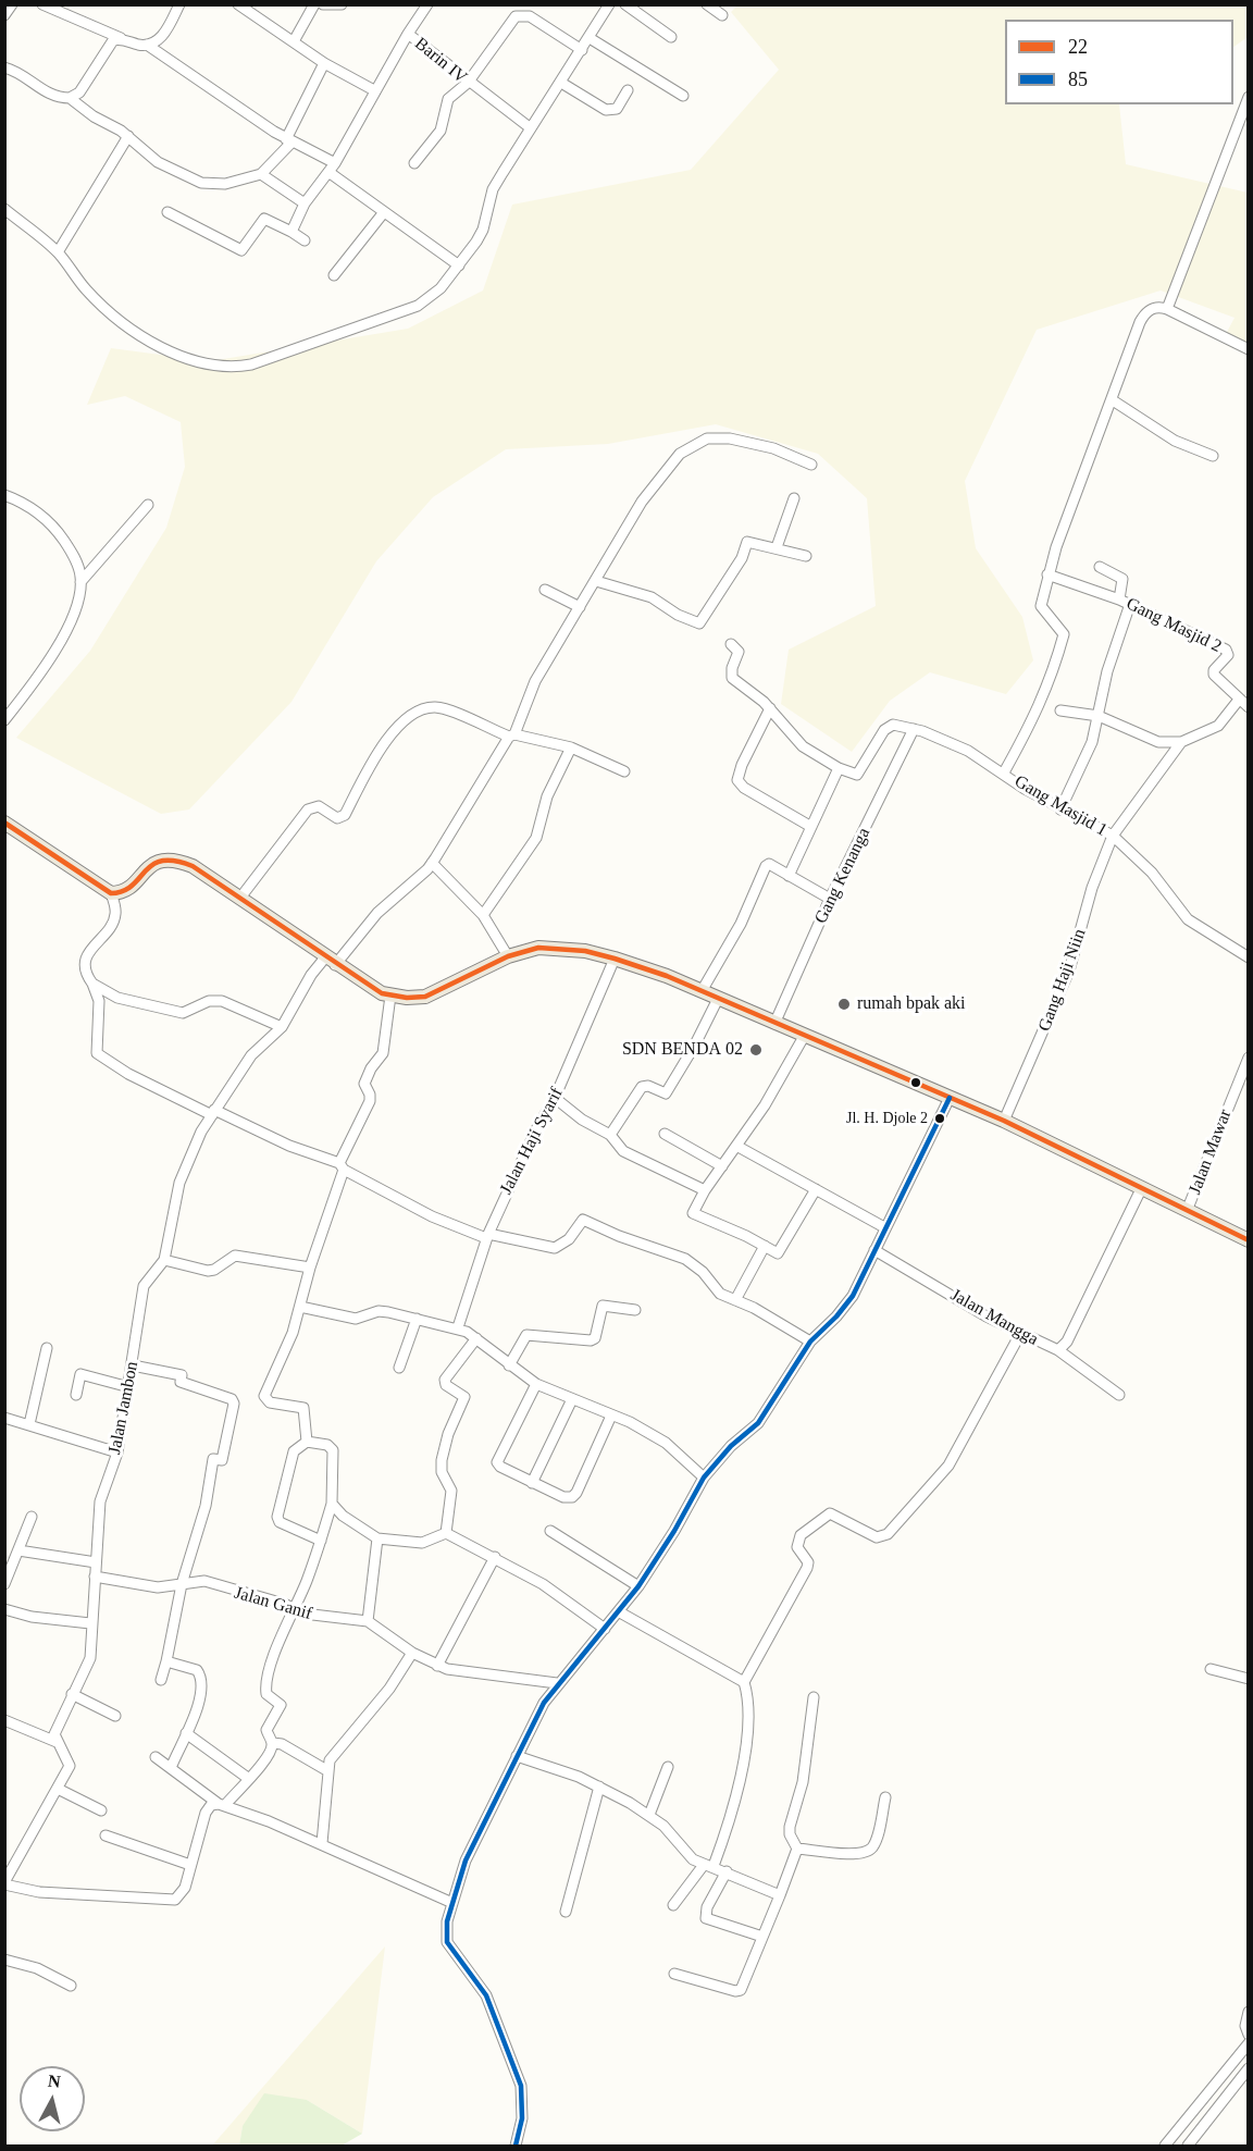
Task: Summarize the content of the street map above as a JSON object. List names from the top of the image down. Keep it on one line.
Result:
{"streets":{"street":["Barin IV","Gang Masjid 2","Gang Masjid 1","Gang Kenanga","Gang Haji Niin","Jalan Haji Syarif","Jalan Mawar","Jalan Mangga","Jalan Jambon","Jalan Ganif"]},"crossings":[["Gang Masjid 1","Gang Kenanga"],["Gang Masjid 1","Gang Haji Niin"],["Jalan Jambon","Jalan Ganif"]],"places":["rumah bpak aki","SDN BENDA 02","Jl. H. Djole 2"],"lines":["transit line 22","transit line 85"],"legend":["22","85"],"north":"top"}
